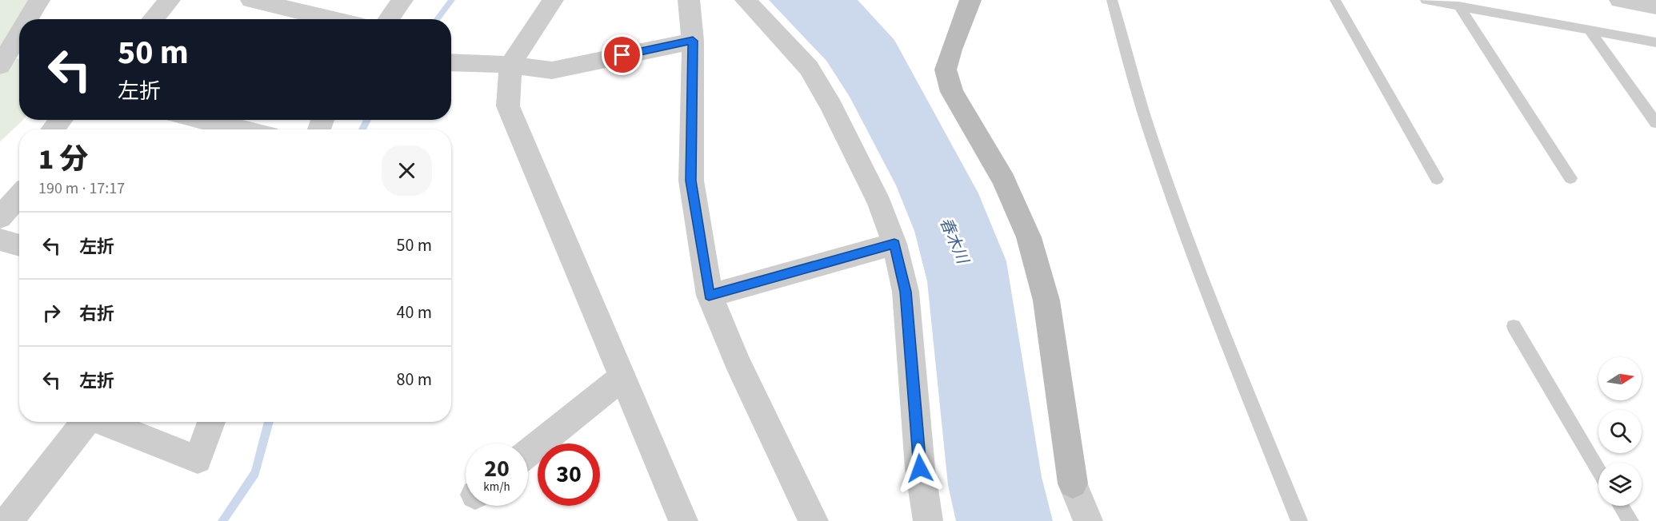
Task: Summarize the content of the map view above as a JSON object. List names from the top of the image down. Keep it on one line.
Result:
{"water":["春木川"],"north":"right","page":{"turn":["50 m","左折"],"heading":["1 分","190 m · 17:17"],"list":[{"name":"左折","value":"50 m"},{"name":"右折","value":"40 m"},{"name":"左折","value":"80 m"}],"speed":"20 km/h","limit":"30"}}
